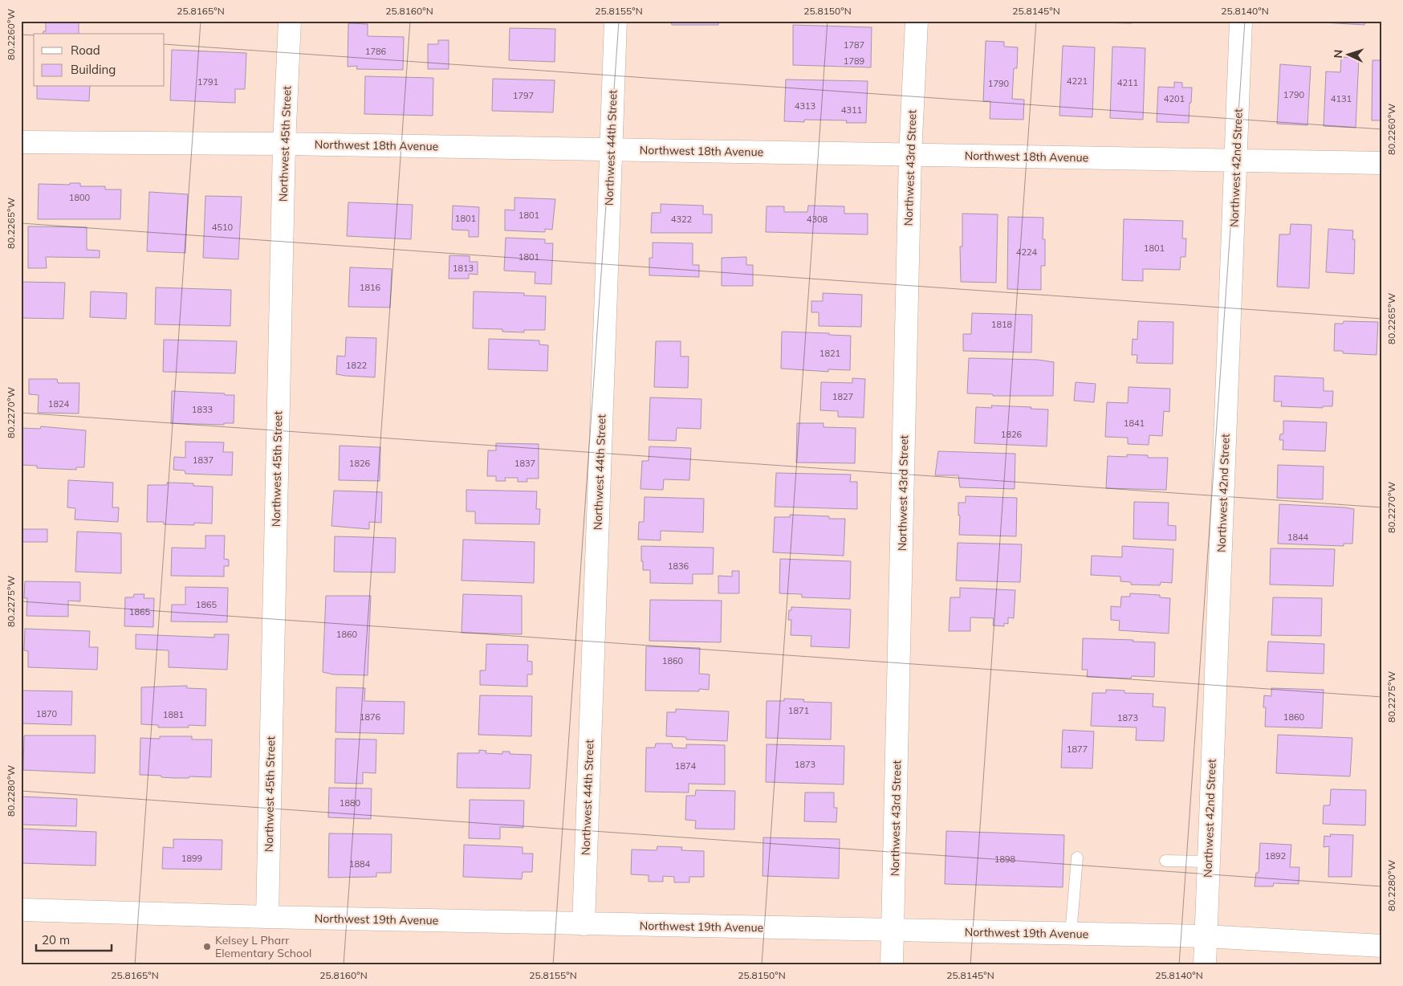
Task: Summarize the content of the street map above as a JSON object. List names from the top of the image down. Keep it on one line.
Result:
{"streets":{"street":["Northwest 45th Street","Northwest 18th Avenue","Northwest 44th Street","Northwest 43rd Street","Northwest 42nd Street","Northwest 19th Avenue"]},"crossings":[["Northwest 45th Street","Northwest 18th Avenue"],["Northwest 45th Street","Northwest 19th Avenue"],["Northwest 18th Avenue","Northwest 44th Street"],["Northwest 18th Avenue","Northwest 43rd Street"],["Northwest 18th Avenue","Northwest 42nd Street"],["Northwest 44th Street","Northwest 19th Avenue"],["Northwest 43rd Street","Northwest 19th Avenue"],["Northwest 42nd Street","Northwest 19th Avenue"]],"places":["Kelsey L Pharr Elementary School"],"house_numbers":["1787","1786","1789","4221","1791","4211","1790","1790","1797","4201","4131","4313","4311","1800","1801","1801","4322","4308","4510","1801","4224","1801","1813","1816","1818","1821","1822","1827","1824","1833","1841","1826","1837","1826","1837","1844","1836","1865","1865","1860","1860","1871","1870","1881","1876","1860","1873","1877","1873","1874","1880","1892","1899","1898","1884"],"legend":["Road","Building"],"scale_bar":"20 m","north":"left","coordinates":["25.8165°N","25.8160°N","25.8155°N","25.8150°N","25.8145°N","25.8140°N","80.2260°W","80.2265°W","80.2270°W","80.2275°W","80.2280°W"]}
